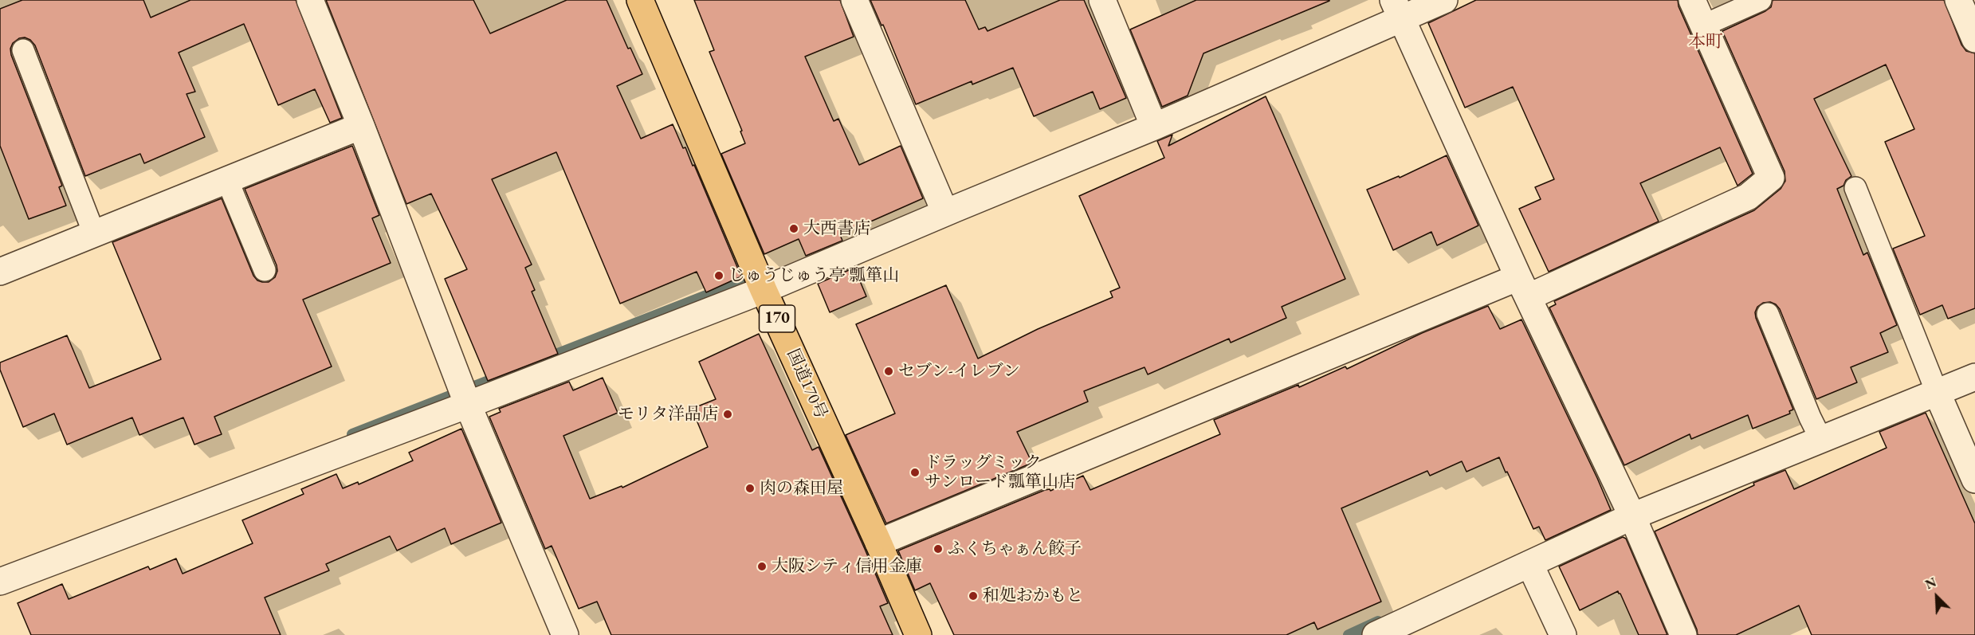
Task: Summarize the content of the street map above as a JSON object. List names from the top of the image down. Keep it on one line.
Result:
{"streets":{"highway":["170","国道170号"]},"districts":["本町"],"places":["大西書店","じゅうじゅう亭 瓢箪山","セブン-イレブン","モリタ洋品店","ドラッグミック サンロード瓢箪山店","肉の森田屋","ふくちゃぁん餃子","大阪シティ信用金庫","和処おかもと"],"north":"top left"}
